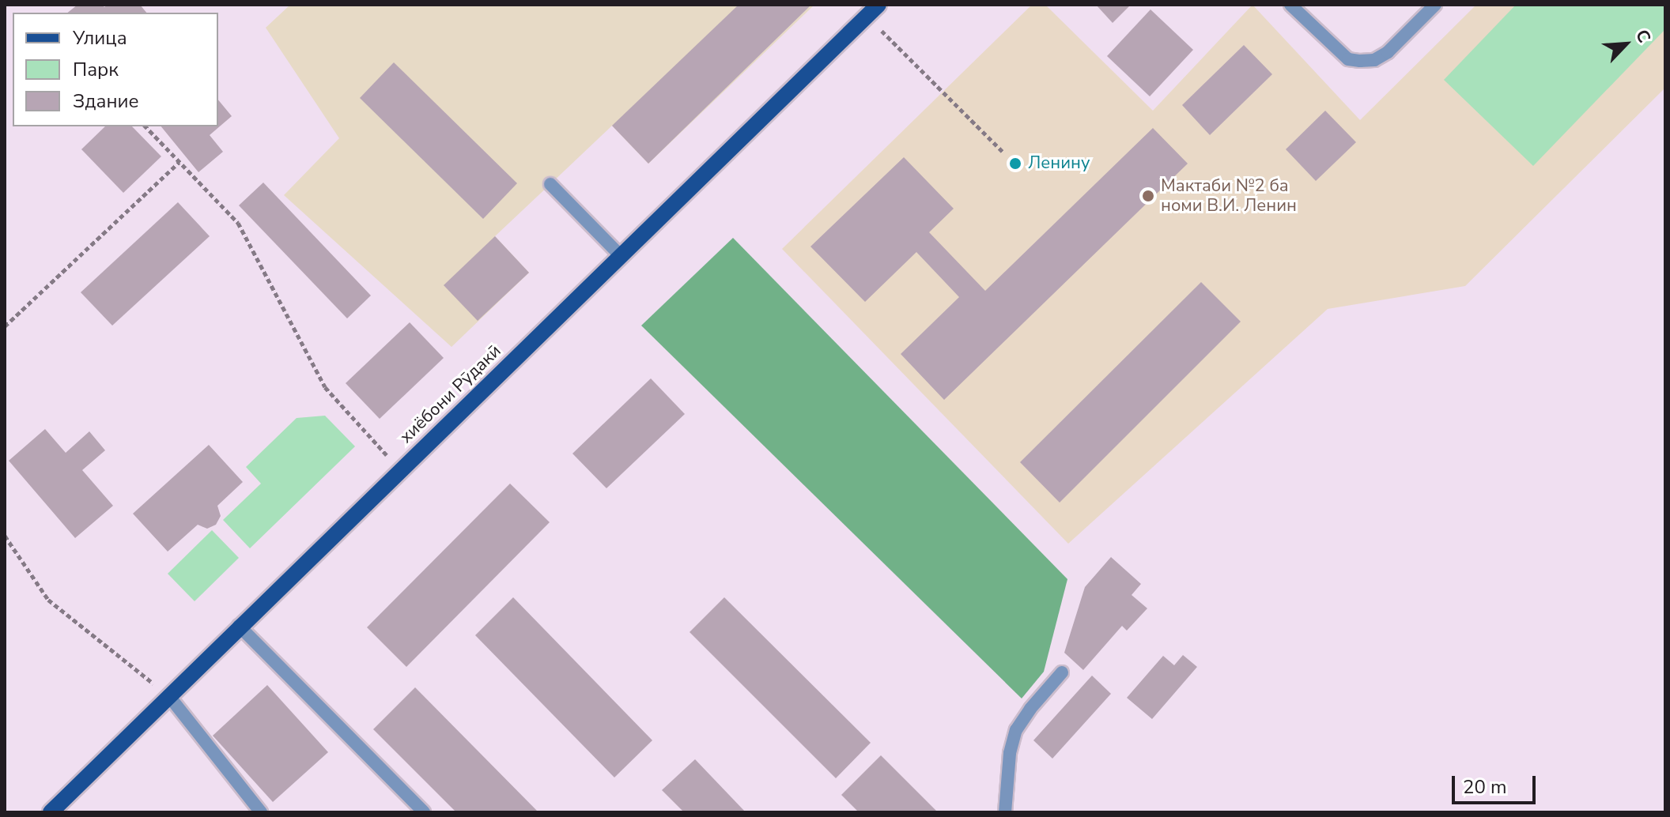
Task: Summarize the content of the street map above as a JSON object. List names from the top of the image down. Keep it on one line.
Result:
{"streets":{"main road":["хиёбони Рӯдакӣ"]},"places":["Ленину","Мактаби №2 ба номи В.И. Ленин"],"legend":["Улица","Парк","Здание"],"scale_bar":"20 m","north":"top right"}
